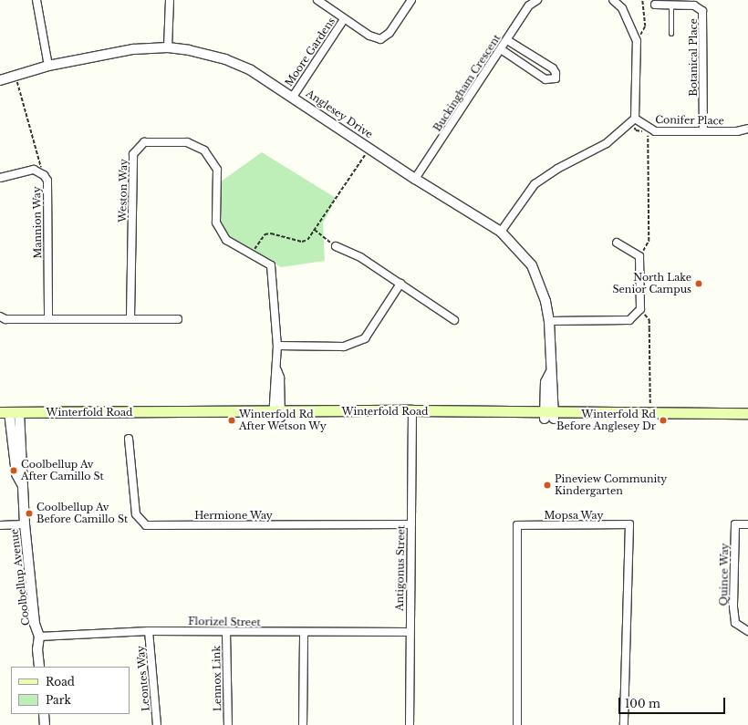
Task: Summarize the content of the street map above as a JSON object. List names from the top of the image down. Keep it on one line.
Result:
{"streets":{"main road":["Winterfold Road"],"street":["Moore Gardens","Botanical Place","Buckingham Crescent","Anglesey Drive","Conifer Place","Weston Way","Mannion Way","Hermione Way","Mopsa Way","Antigonus Street","Quince Way","Coolbellup Avenue","Florizel Street","Leontes Way","Lennox Link"]},"crossings":[["Moore Gardens","Anglesey Drive"],["Botanical Place","Conifer Place"],["Buckingham Crescent","Anglesey Drive"],["Anglesey Drive","Winterfold Road"],["Weston Way","Winterfold Road"],["Winterfold Road","Antigonus Street"],["Winterfold Road","Coolbellup Avenue"],["Hermione Way","Antigonus Street"],["Antigonus Street","Florizel Street"],["Coolbellup Avenue","Florizel Street"],["Florizel Street","Leontes Way"],["Florizel Street","Lennox Link"]],"places":["North Lake Senior Campus","Winterfold Rd After Wetson Wy","Winterfold Rd Before Anglesey Dr","Coolbellup Av After Camillo St","Pineview Community Kindergarten","Coolbellup Av Before Camillo St"],"legend":["Road","Park"],"scale_bar":"100 m"}
